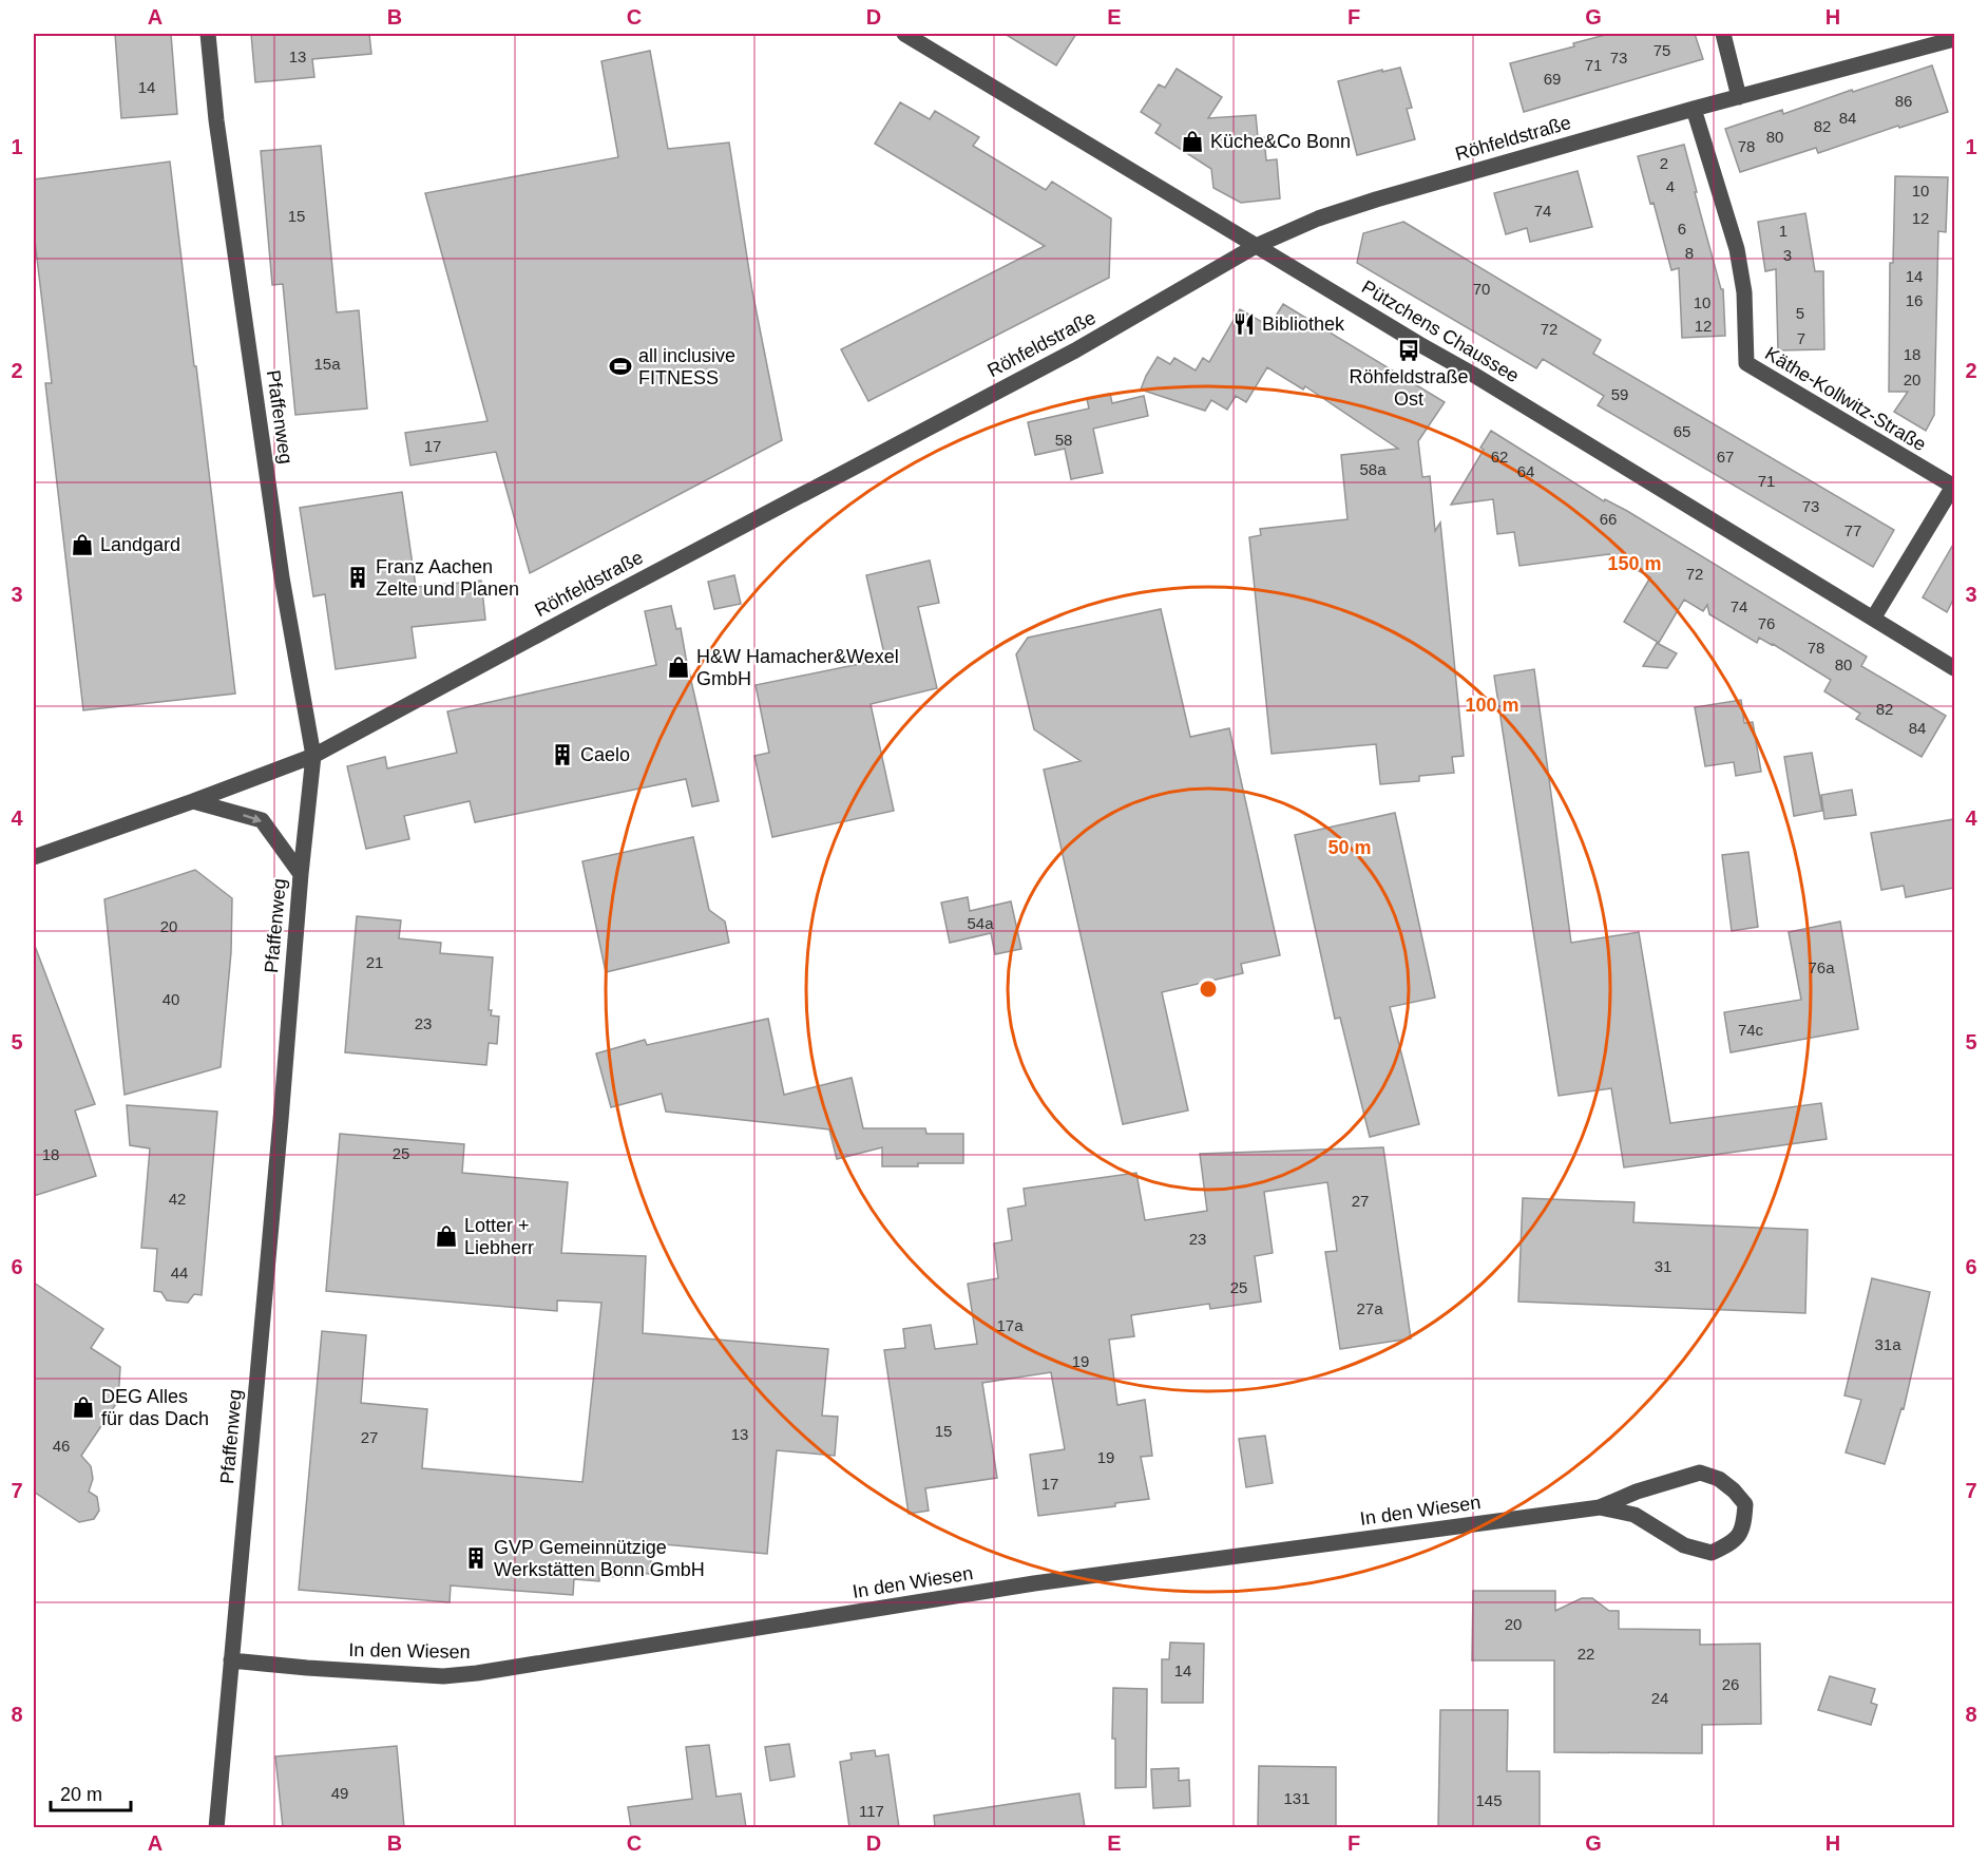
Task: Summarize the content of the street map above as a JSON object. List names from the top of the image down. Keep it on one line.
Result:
{"streets":{"street":["Röhfeldstraße","Pützchens Chaussee","Käthe-Kollwitz-Straße","Pfaffenweg","In den Wiesen"]},"crossings":[["Röhfeldstraße","Pützchens Chaussee"],["Röhfeldstraße","Käthe-Kollwitz-Straße"],["Röhfeldstraße","Pfaffenweg"],["Pfaffenweg","In den Wiesen"]],"places":{"shop":["Küche&Co Bonn","Landgard","H&W Hamacher&Wexel GmbH","Lotter + Liebherr","DEG Alles für das Dach"],"restaurant":["Bibliothek"],"bus stop":["Röhfeldstraße Ost"],"sports":["all inclusive FITNESS"],"building":["Franz Aachen Zelte und Planen","Caelo","GVP Gemeinnützige Werkstätten Bonn GmbH"]},"house_numbers":["75","13","73","71","69","14","86","84","82","80","78","2","4","10","74","15","12","6","1","8","3","14","70","16","10","5","12","72","7","18","15a","20","59","65","58","17","62","67","58a","64","71","73","66","77","72","74","76","78","80","82","84","54a","20","21","76a","40","23","74c","25","18","42","27","23","31","44","25","27a","17a","31a","19","15","13","27","46","19","17","20","22","14","26","24","49","131","145","117"],"scale_bar":"20 m","grid":{"columns":["A","B","C","D","E","F","G","H"],"rows":["1","2","3","4","5","6","7","8"]},"rings":["150 m","100 m","50 m"]}
